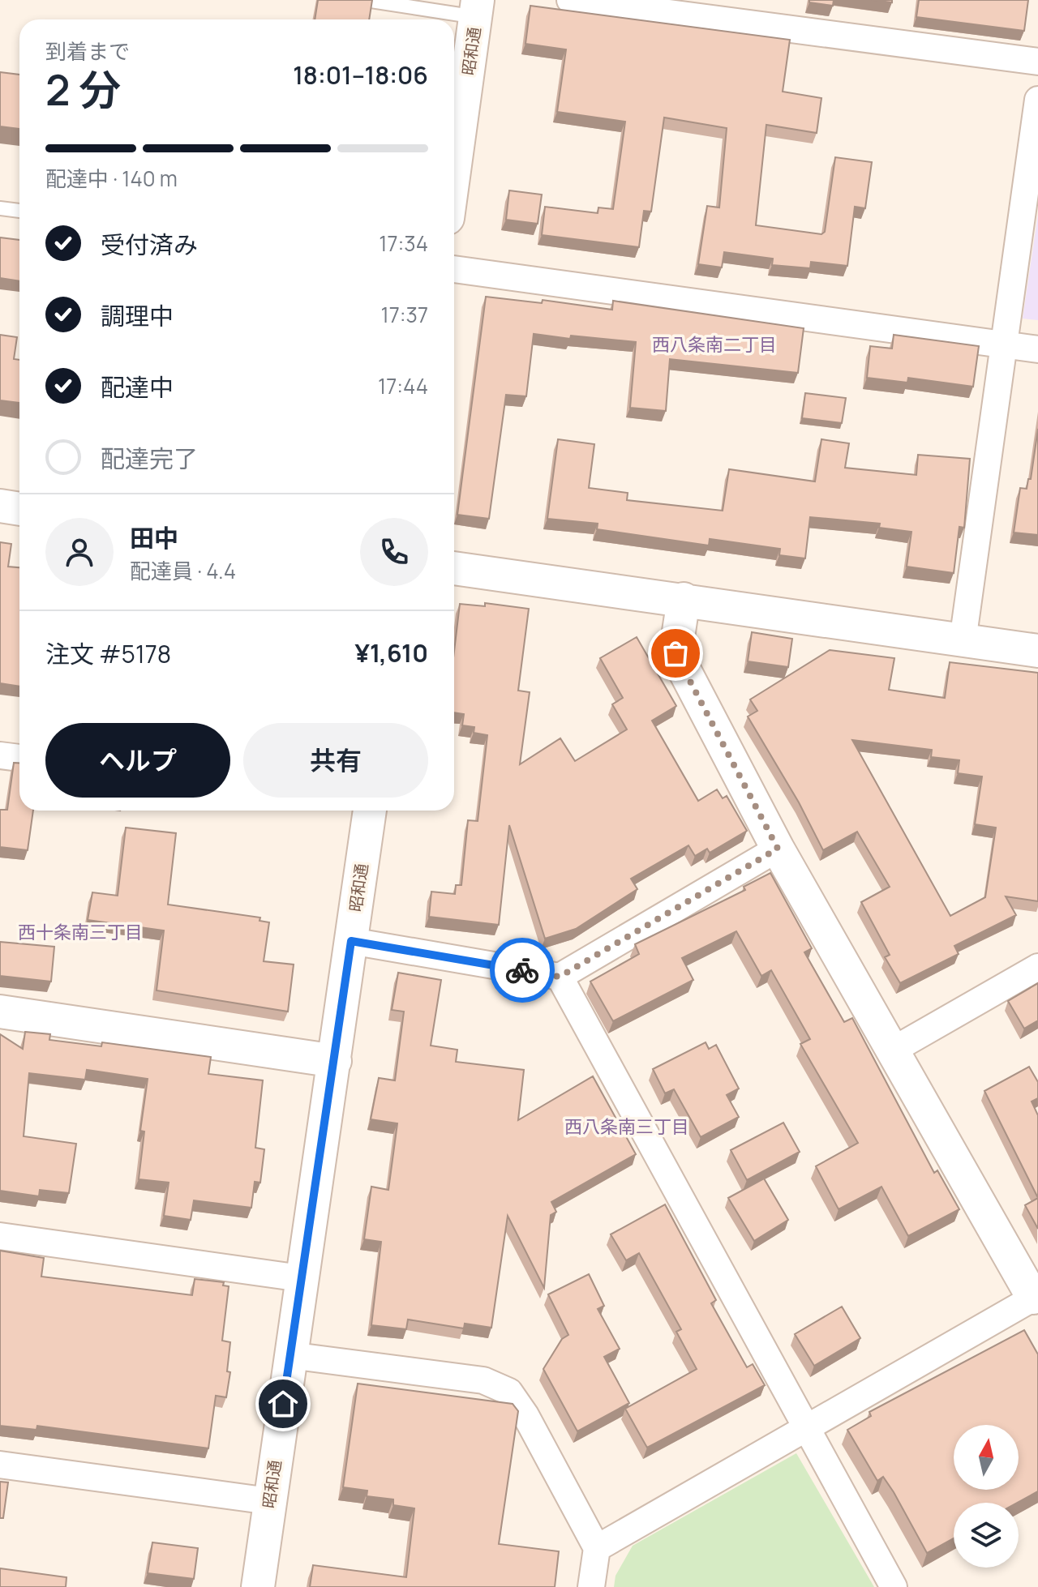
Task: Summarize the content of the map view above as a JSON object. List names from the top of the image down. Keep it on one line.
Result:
{"streets":{"street":["昭和通"]},"districts":["西八条南二丁目","西十条南三丁目","西八条南三丁目"],"north":"top","page":{"heading":["2 分","到着まで","18:01–18:06"],"panel":["田中","配達員 · 4.4","注文 #5178","¥1,610"],"bar":"配達中 · 140 m","list":[["受付済み","17:34"],["調理中","17:37"],["配達中","17:44"],"配達完了"],"buttons":["ヘルプ","共有"]}}
